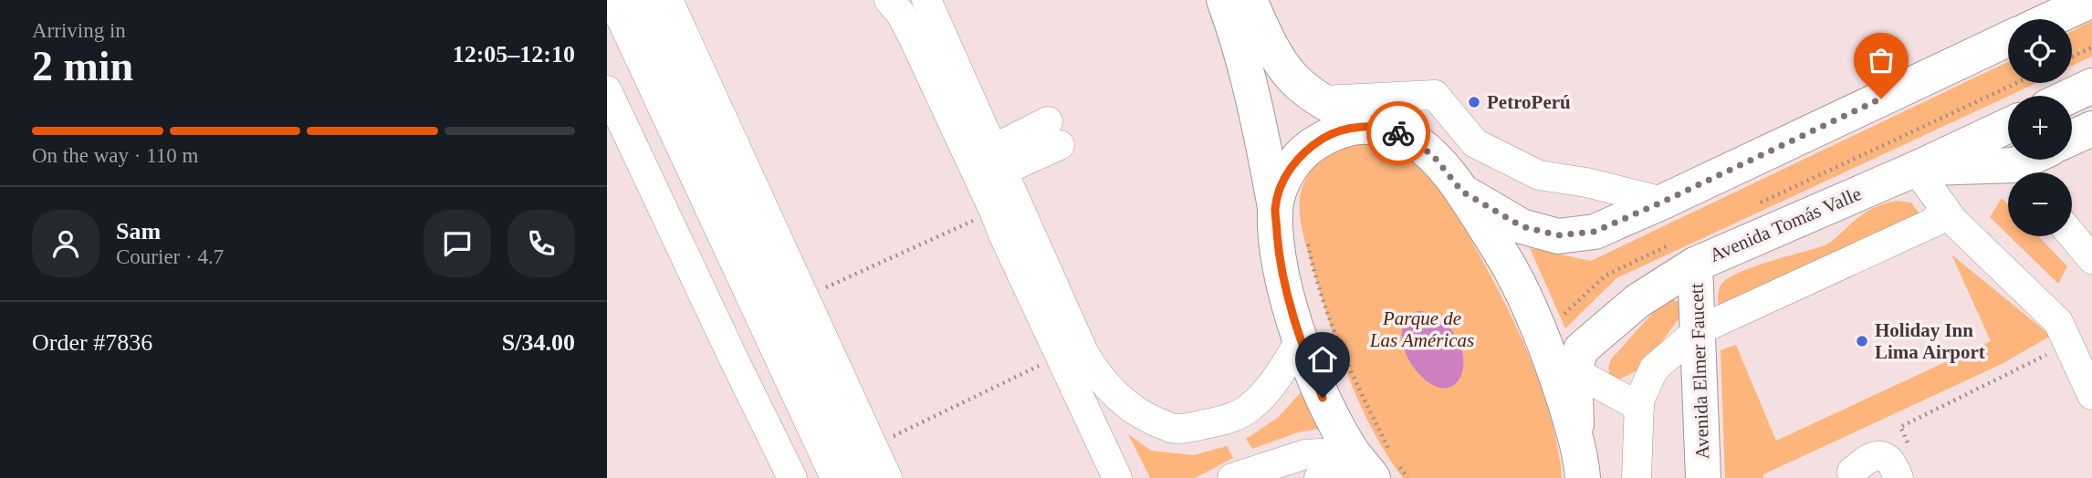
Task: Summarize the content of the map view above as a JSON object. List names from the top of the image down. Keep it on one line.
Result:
{"streets":{"main road":["Avenida Tomás Valle","Avenida Elmer Faucett"]},"crossings":[["Avenida Tomás Valle","Avenida Elmer Faucett"]],"parks":["Parque de Las Américas"],"places":["PetroPerú","Holiday Inn Lima Airport"],"page":{"heading":["2 min","Arriving in","12:05–12:10"],"panel":["Sam","Courier · 4.7","Order #7836","S/34.00"],"map_buttons":["+","−"],"bar":"On the way · 110 m"}}
